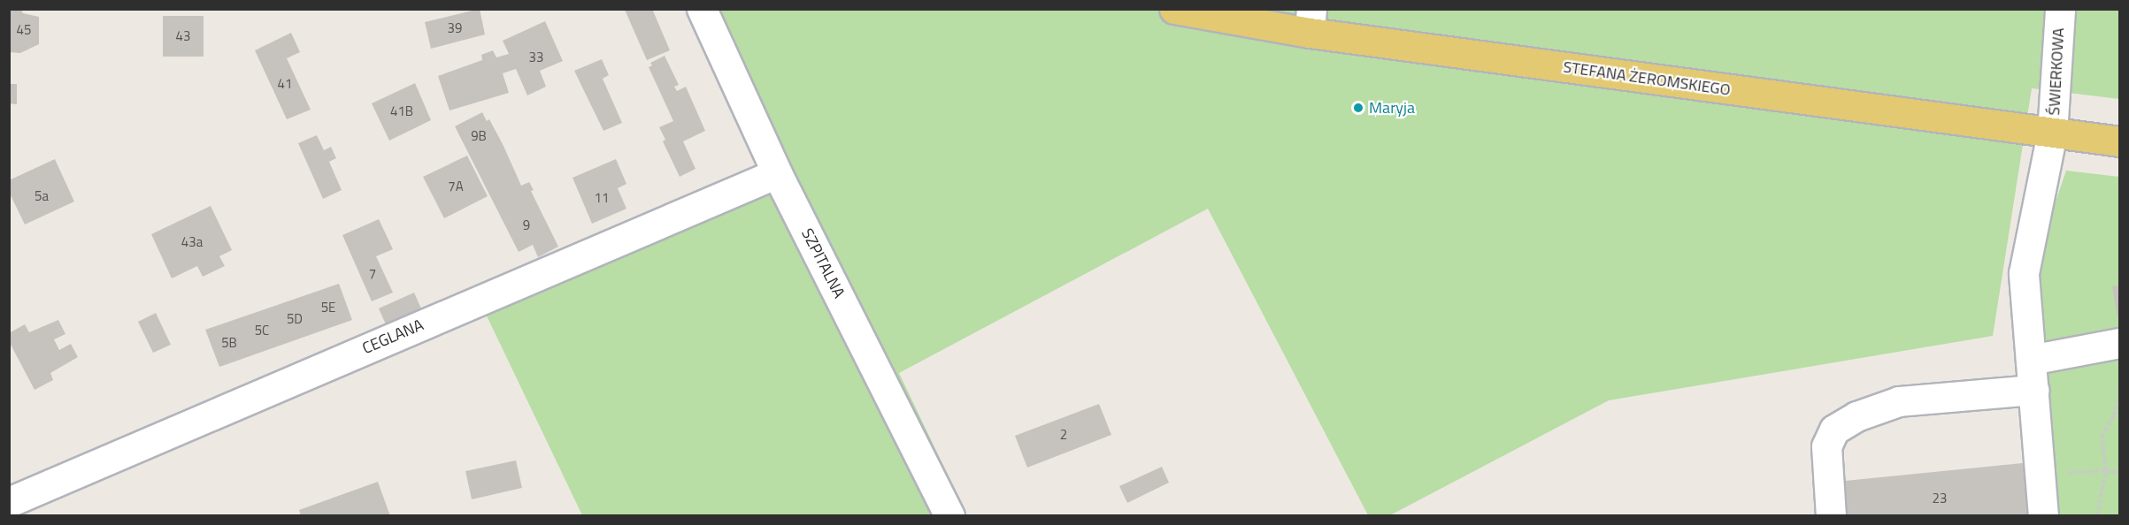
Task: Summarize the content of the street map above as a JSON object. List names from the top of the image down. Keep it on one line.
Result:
{"streets":{"main road":["STEFANA ŻEROMSKIEGO"],"street":["ŚWIERKOWA","SZPITALNA","CEGLANA"]},"crossings":[["ŚWIERKOWA","STEFANA ŻEROMSKIEGO"],["SZPITALNA","CEGLANA"]],"places":["Maryja"],"house_numbers":["39","45","43","33","41","41B","9B","7A","5a","11","9","43a","7","5E","5D","5C","5B","2","23"]}
